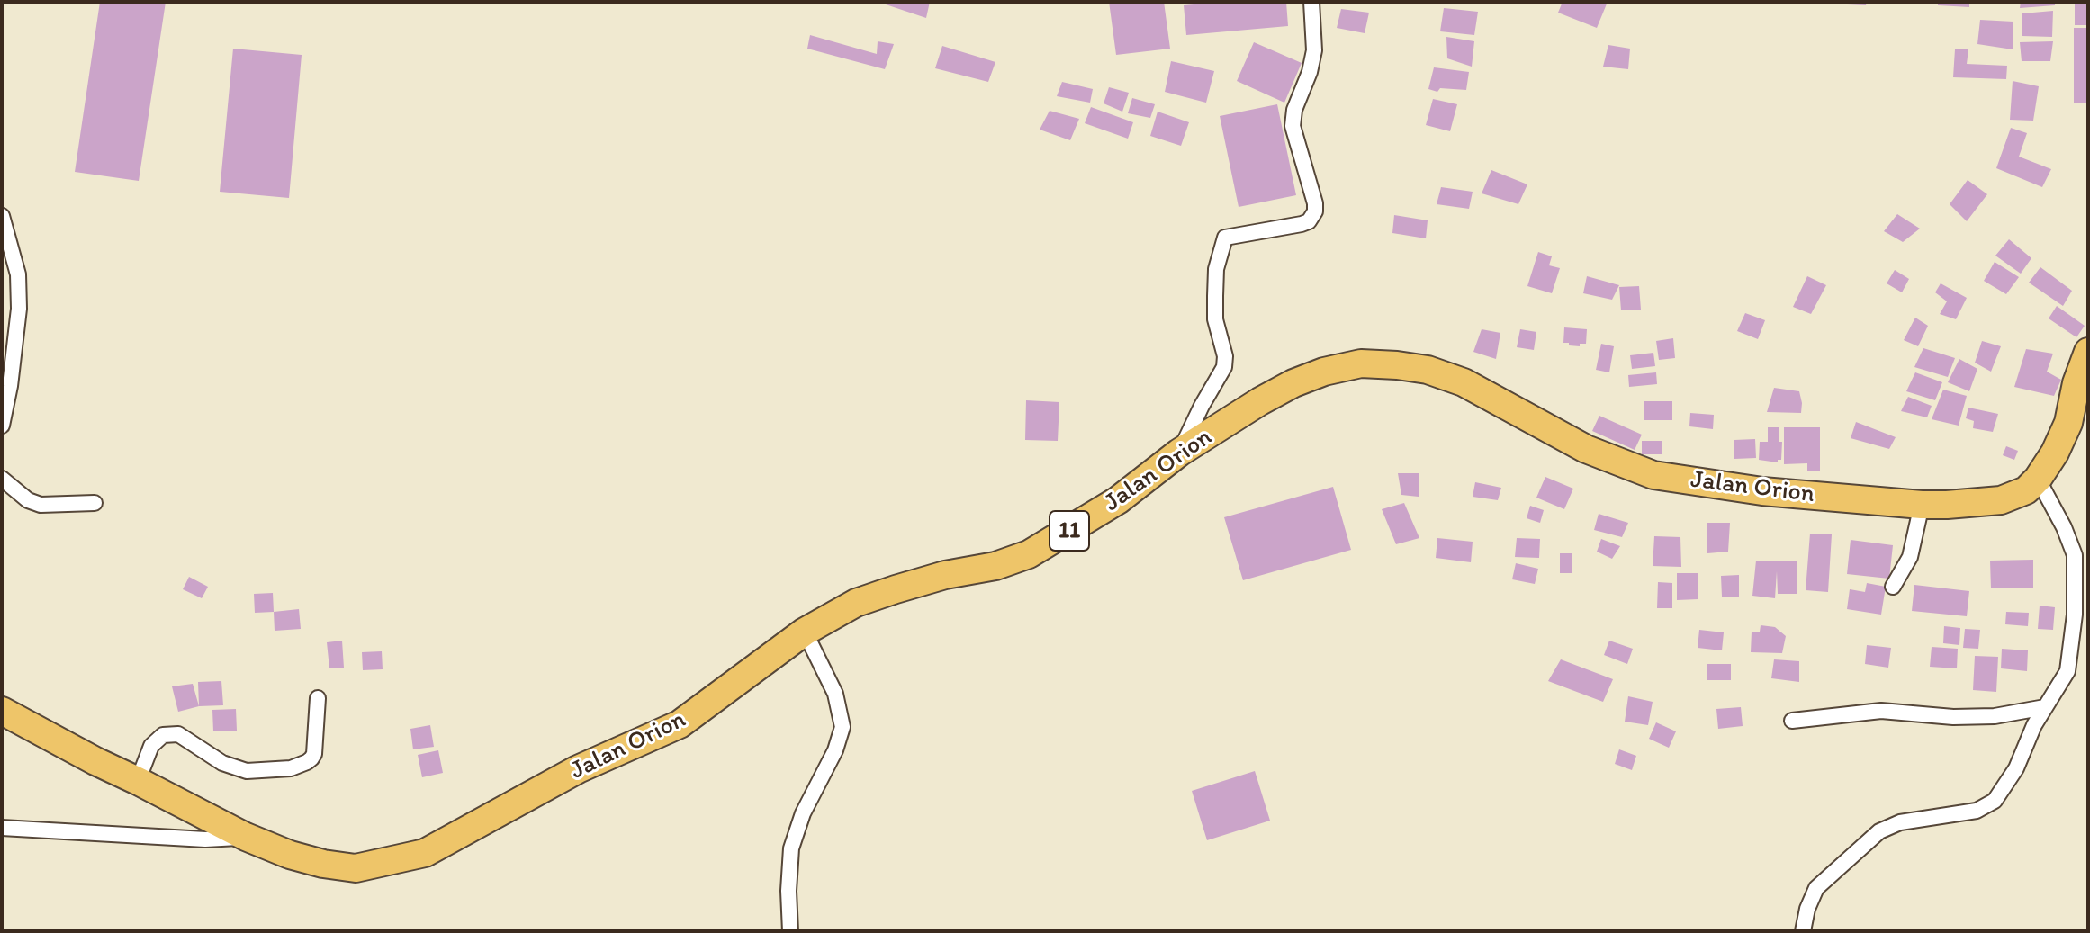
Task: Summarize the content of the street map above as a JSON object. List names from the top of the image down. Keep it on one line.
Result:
{"streets":{"highway":["Jalan Orion","11"]}}
